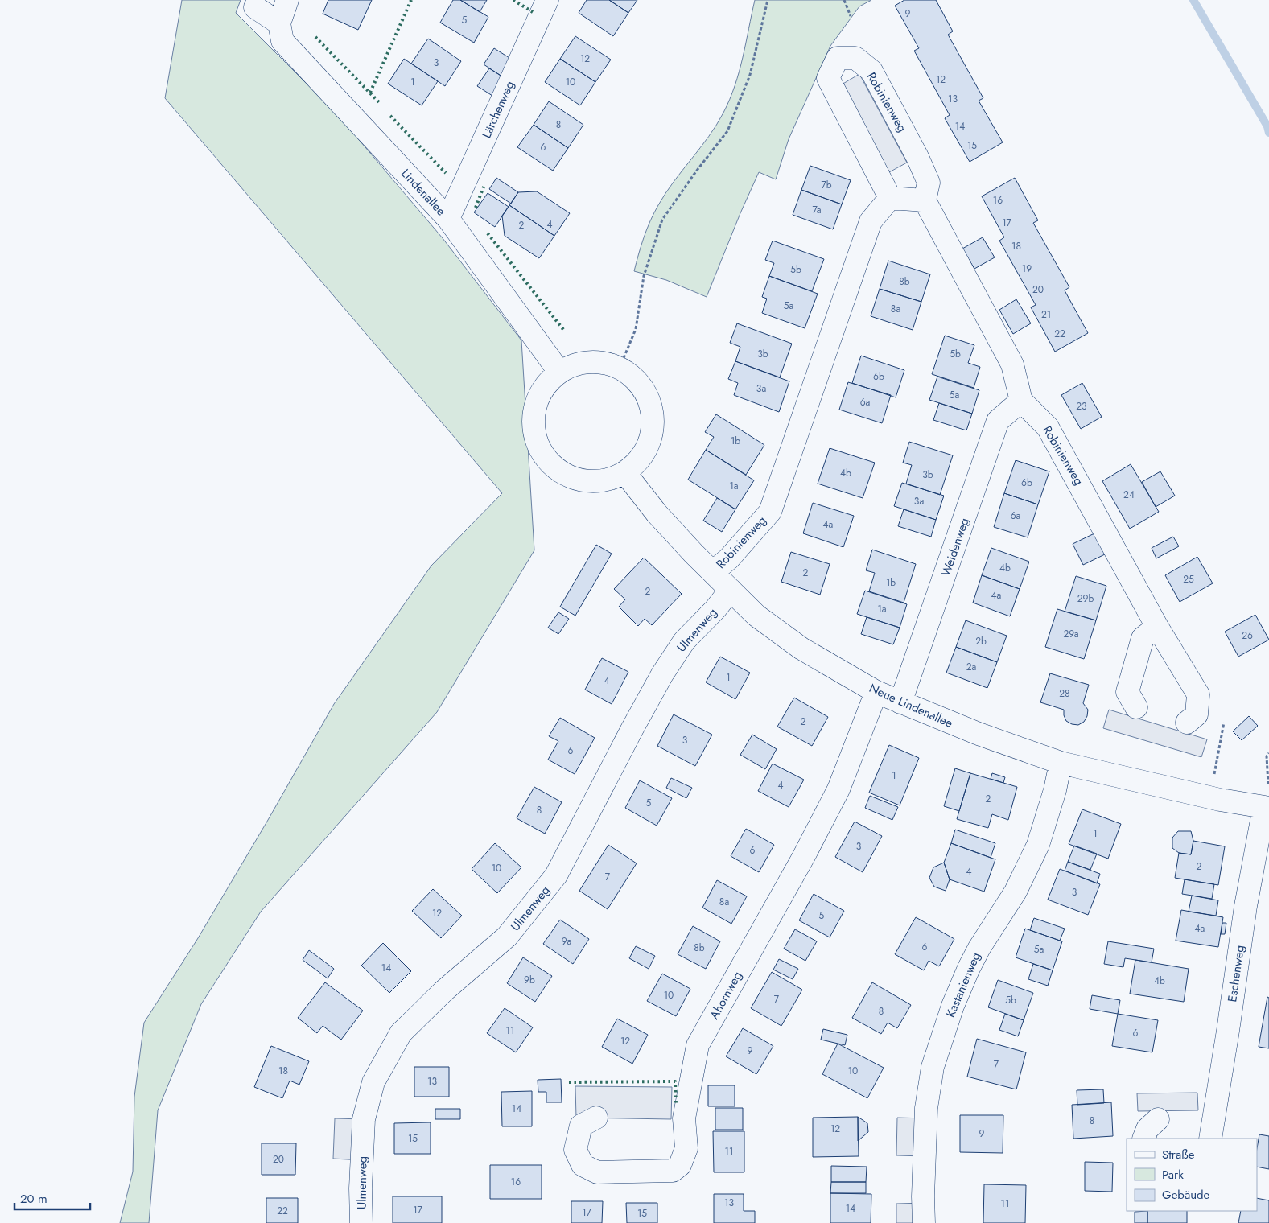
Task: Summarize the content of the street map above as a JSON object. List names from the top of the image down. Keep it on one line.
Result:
{"streets":{"street":["Robinienweg","Lärchenweg","Lindenallee","Weidenweg","Ulmenweg","Neue Lindenallee","Eschenweg","Kastanienweg","Ahornweg"]},"crossings":[["Robinienweg","Weidenweg"],["Robinienweg","Neue Lindenallee"],["Lärchenweg","Lindenallee"],["Lindenallee","Neue Lindenallee"],["Weidenweg","Neue Lindenallee"],["Ulmenweg","Neue Lindenallee"],["Neue Lindenallee","Eschenweg"],["Neue Lindenallee","Kastanienweg"],["Neue Lindenallee","Ahornweg"]],"house_numbers":["9","5","12","3","12","1","10","13","8","14","15","6","7b","16","7a","17","4","2","18","19","5b","8b","20","5a","8a","21","22","3b","5b","6b","3a","5a","6a","23","1b","4b","3b","6b","1a","24","3a","6a","4a","4b","2","25","1b","2","4a","29b","1a","29a","26","2b","2a","1","4","28","2","3","6","1","4","2","5","8","1","3","6","2","10","4","7","3","8a","12","5","4a","9a","6","8b","5a","14","9b","4b","10","7","5b","8","11","6","12","9","7","18","10","13","14","8","12","9","15","11","20","16","13","11","14","17","22","17","15"],"legend":["Straße","Park","Gebäude"],"scale_bar":"20 m"}
